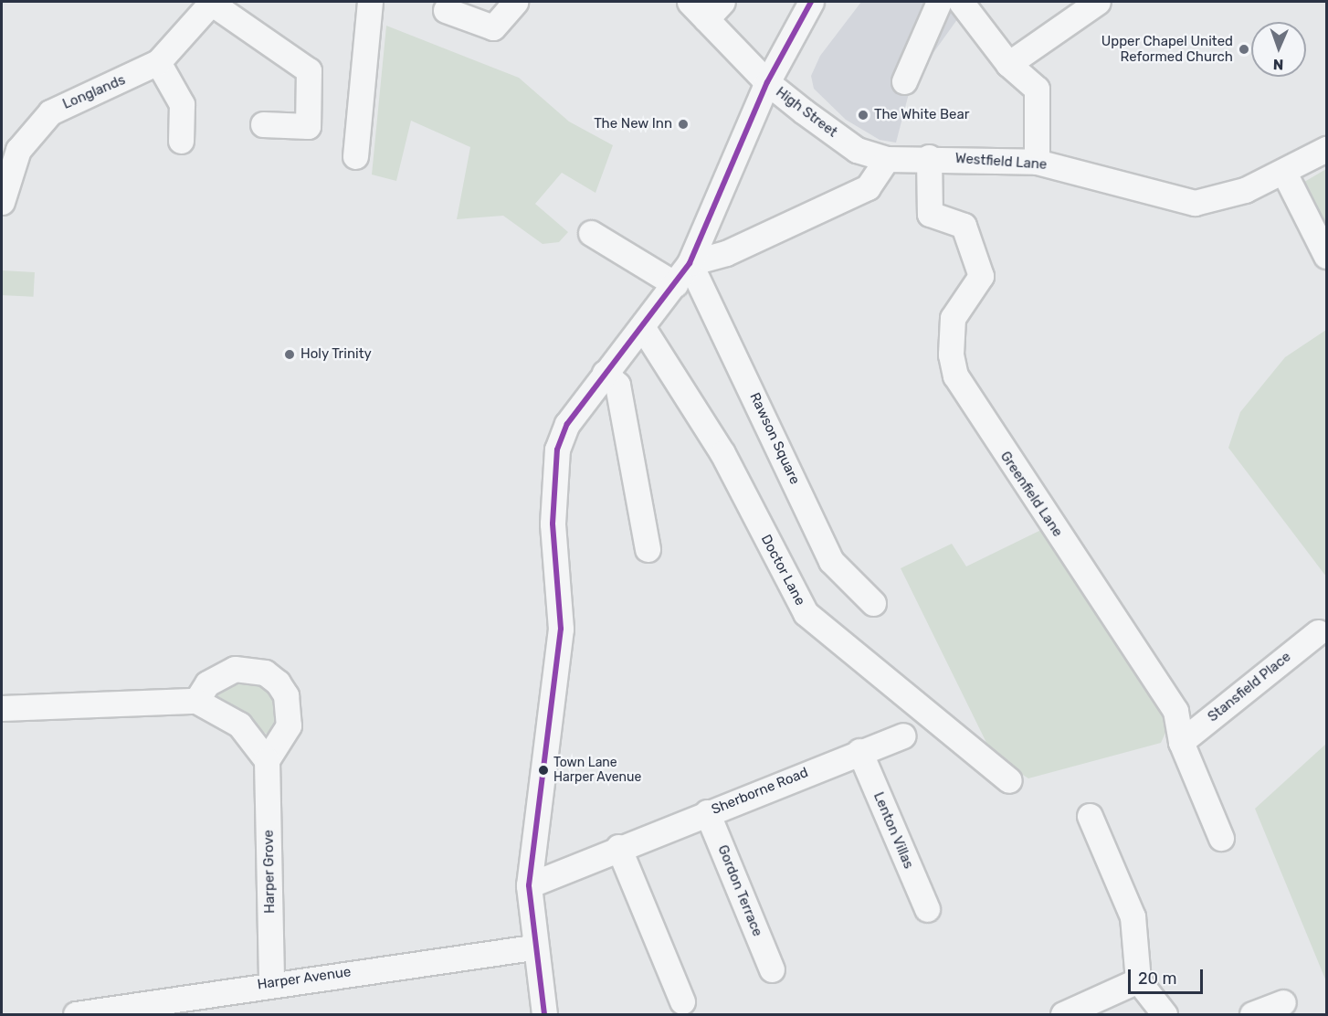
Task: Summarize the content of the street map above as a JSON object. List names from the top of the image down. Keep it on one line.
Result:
{"streets":{"street":["Longlands","High Street","Westfield Lane","Rawson Square","Greenfield Lane","Doctor Lane","Stansfield Place","Sherborne Road","Lenton Villas","Harper Grove","Gordon Terrace","Harper Avenue"]},"crossings":[["High Street","Westfield Lane"],["Westfield Lane","Greenfield Lane"],["Greenfield Lane","Stansfield Place"],["Sherborne Road","Lenton Villas"],["Sherborne Road","Gordon Terrace"],["Harper Grove","Harper Avenue"]],"places":["Upper Chapel United Reformed Church","The White Bear","The New Inn","Holy Trinity","Town Lane Harper Avenue"],"scale_bar":"20 m","north":"bottom"}
